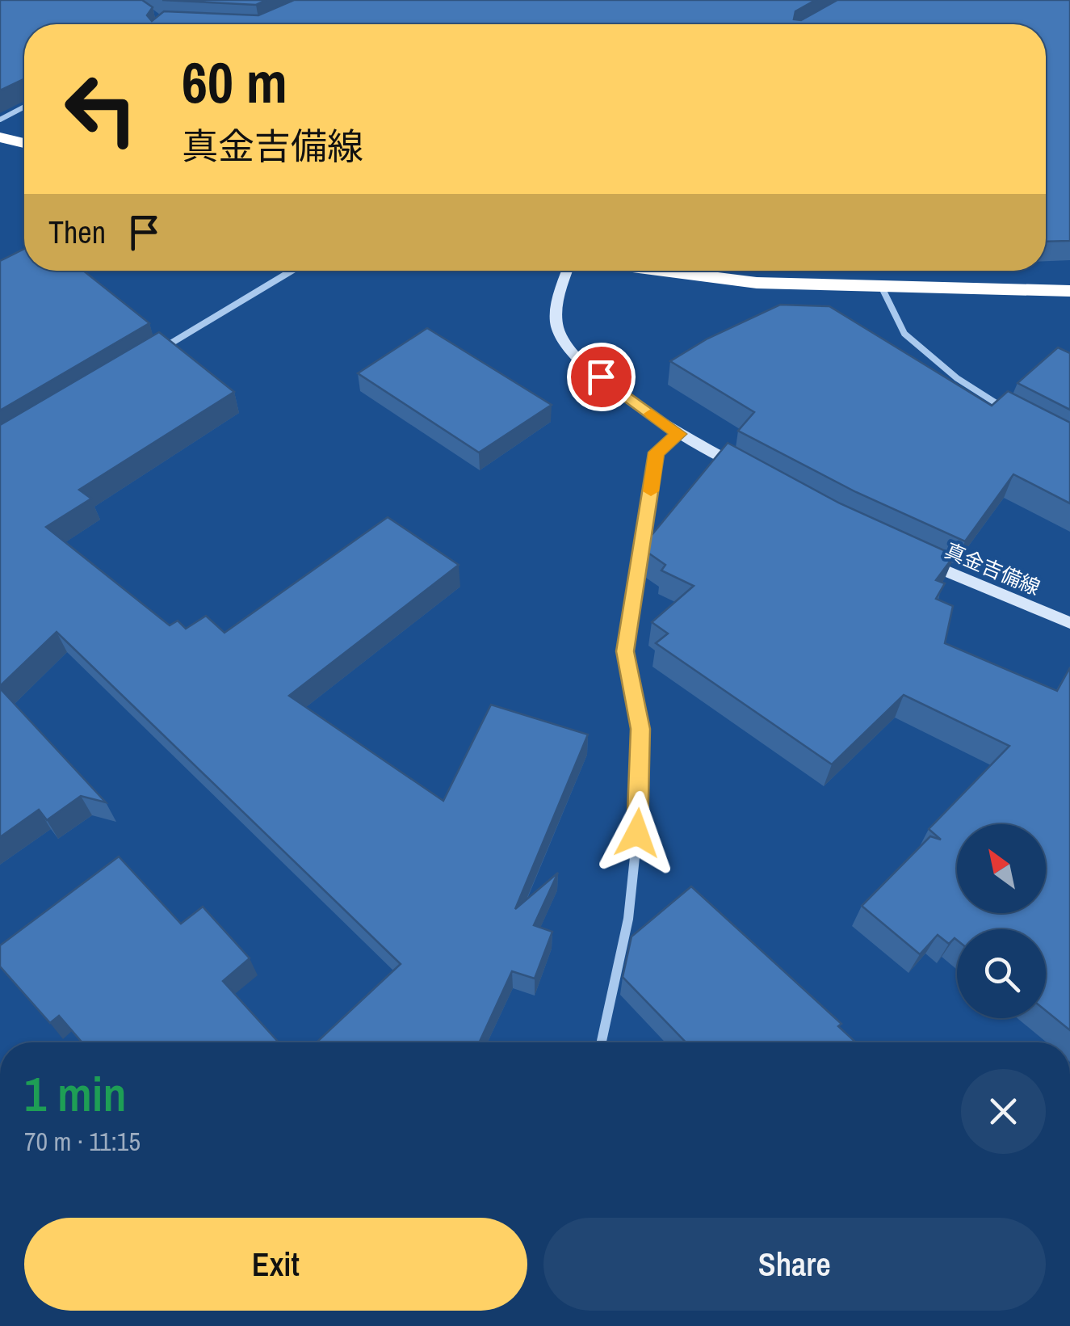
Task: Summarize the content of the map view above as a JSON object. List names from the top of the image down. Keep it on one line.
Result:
{"streets":{"main road":["真金吉備線"]},"north":"top left","page":{"turn":["60 m","真金吉備線"],"then":"Then","heading":["1 min","70 m · 11:15"],"buttons":["Exit","Share"]}}
